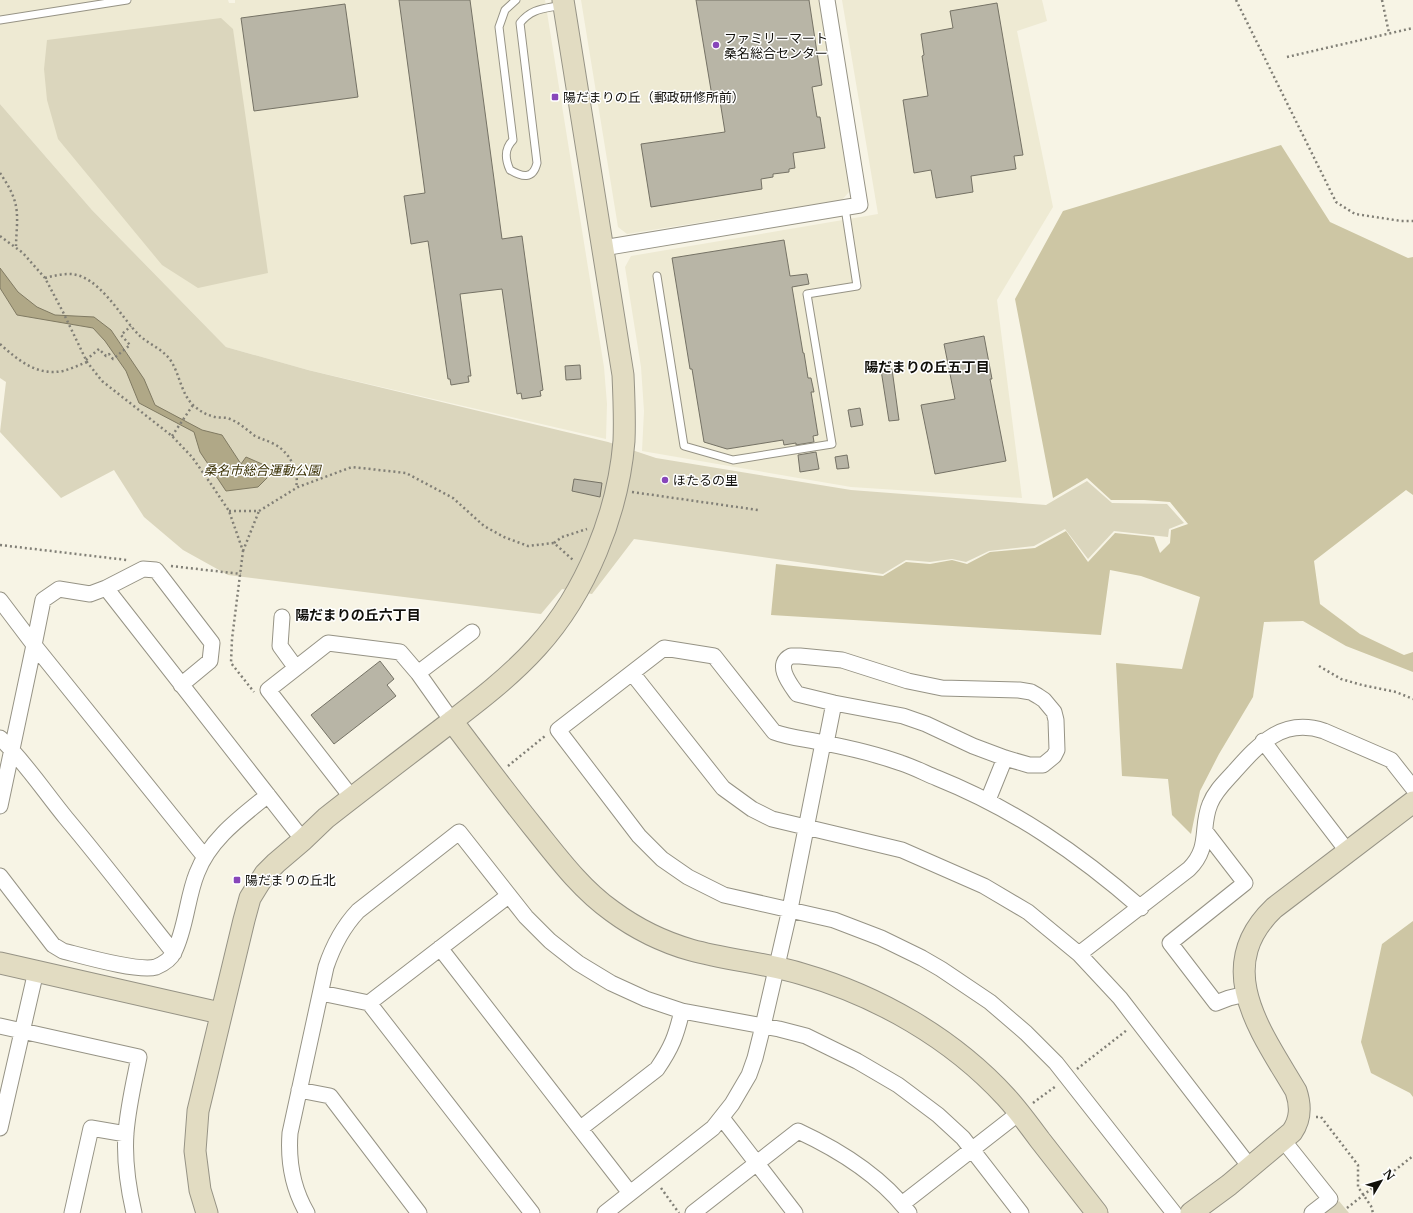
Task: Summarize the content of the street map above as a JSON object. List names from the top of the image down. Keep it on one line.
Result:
{"districts":["陽だまりの丘五丁目","陽だまりの丘六丁目"],"parks":["桑名市総合運動公園"],"places":{"other":["ファミリーマート 桑名総合センター","ほたるの里"],"transit":["陽だまりの丘（郵政研修所前）","陽だまりの丘北"]},"north":"top right"}
